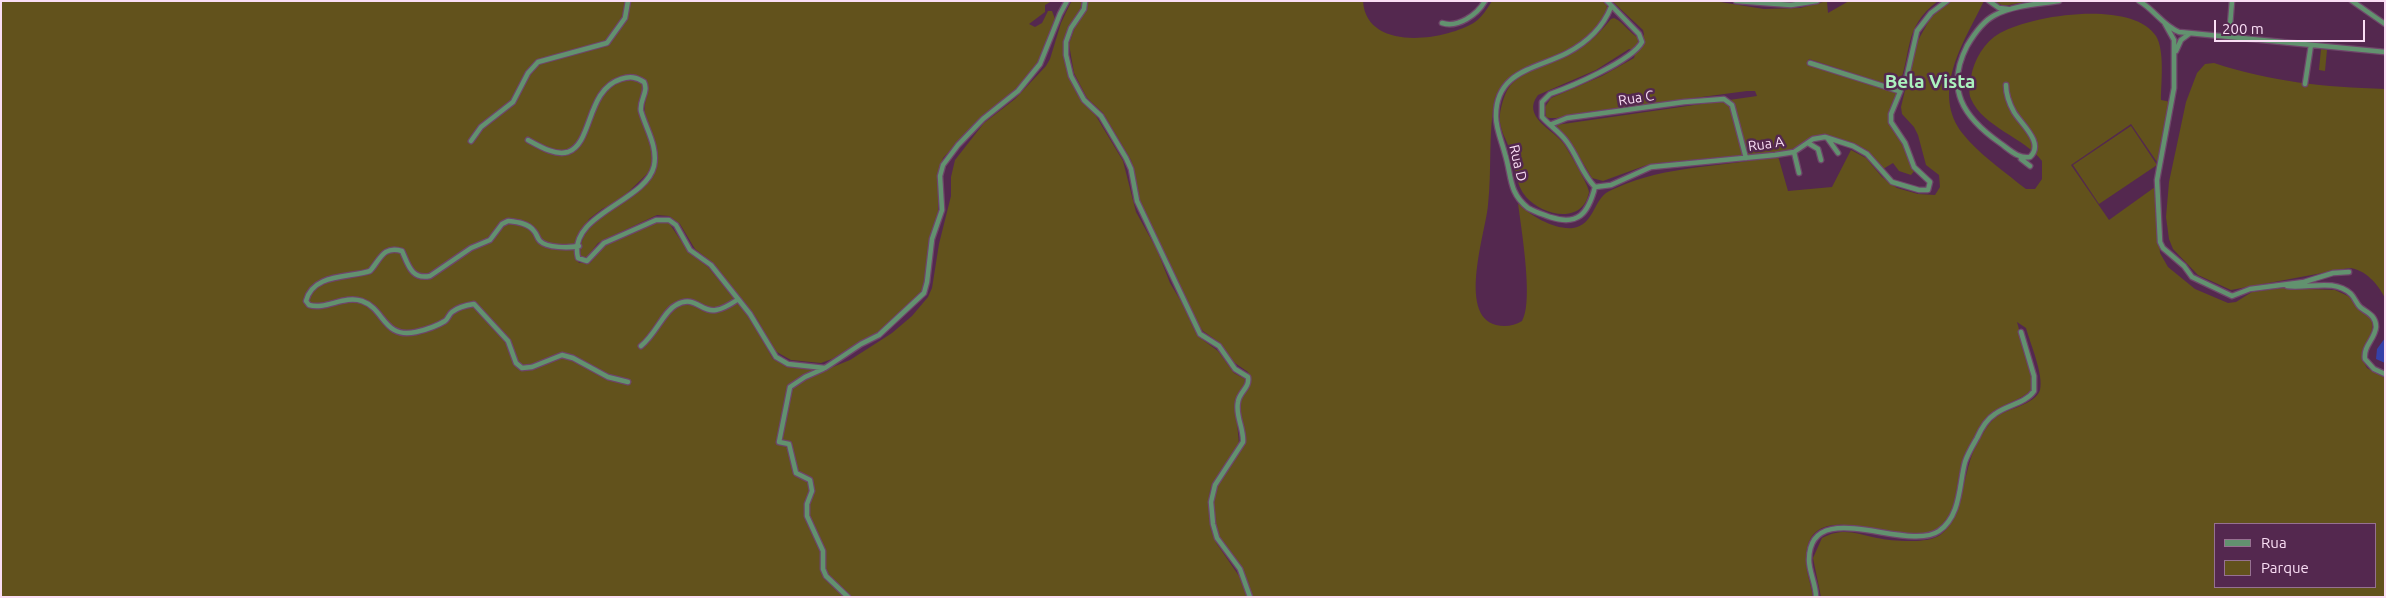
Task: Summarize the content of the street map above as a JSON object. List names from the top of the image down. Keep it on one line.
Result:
{"streets":{"street":["Rua C","Rua A","Rua D"]},"crossings":[["Rua C","Rua A"],["Rua A","Rua D"]],"districts":["Bela Vista"],"legend":["Rua","Parque"],"scale_bar":"200 m"}
